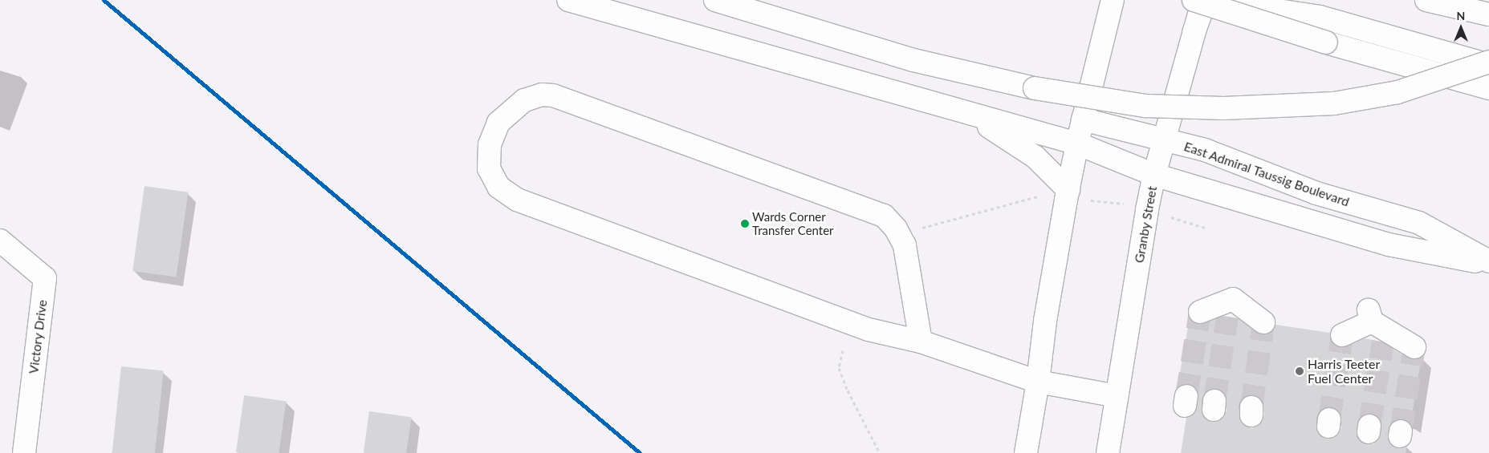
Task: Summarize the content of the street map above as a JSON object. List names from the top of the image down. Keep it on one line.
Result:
{"streets":{"main road":["East Admiral Taussig Boulevard","Granby Street","Victory Drive"]},"crossings":[["East Admiral Taussig Boulevard","Granby Street"]],"places":["Wards Corner Transfer Center","Harris Teeter Fuel Center"],"north":"top"}
